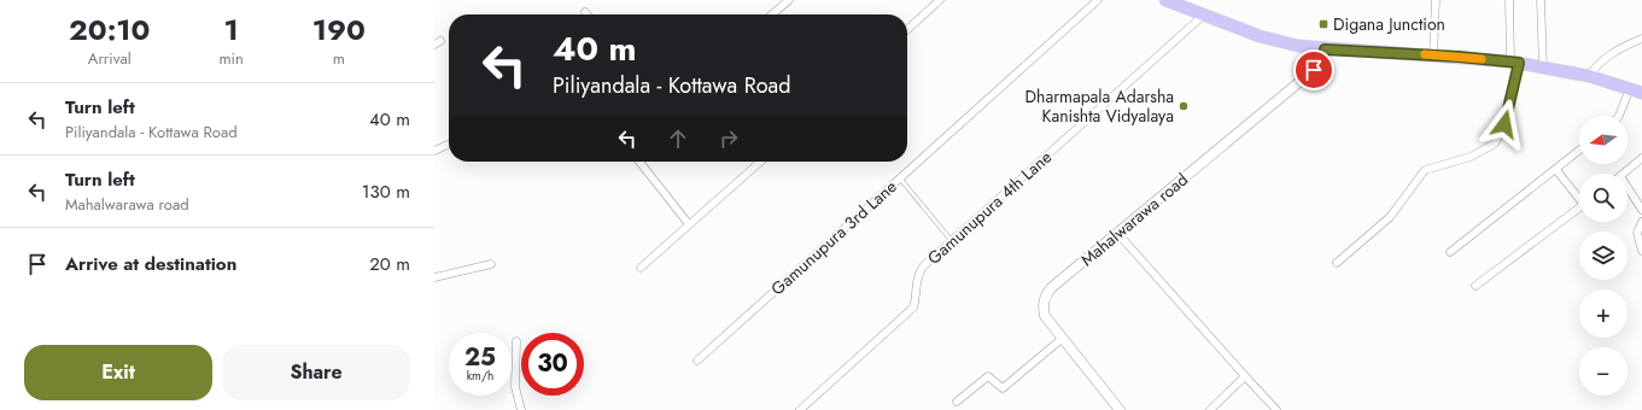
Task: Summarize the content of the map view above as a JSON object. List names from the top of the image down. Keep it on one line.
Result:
{"streets":{"street":["Gamunupura 4th Lane","Mahalwarawa road","Gamunupura 3rd Lane"]},"places":{"transit":["Digana Junction"],"other":["Dharmapala Adarsha Kanishta Vidyalaya"]},"north":"left","page":{"eta":["20:10","Arrival","1","min","190","m"],"turn":["40 m","Piliyandala - Kottawa Road"],"list":[{"name":"Turn left","note":"Piliyandala - Kottawa Road","value":"40 m"},{"name":"Turn left","note":"Mahalwarawa road","value":"130 m"},{"name":"Arrive at destination","value":"20 m"}],"map_buttons":["+","−"],"speed":"25 km/h","limit":"30","buttons":["Exit","Share"]}}
